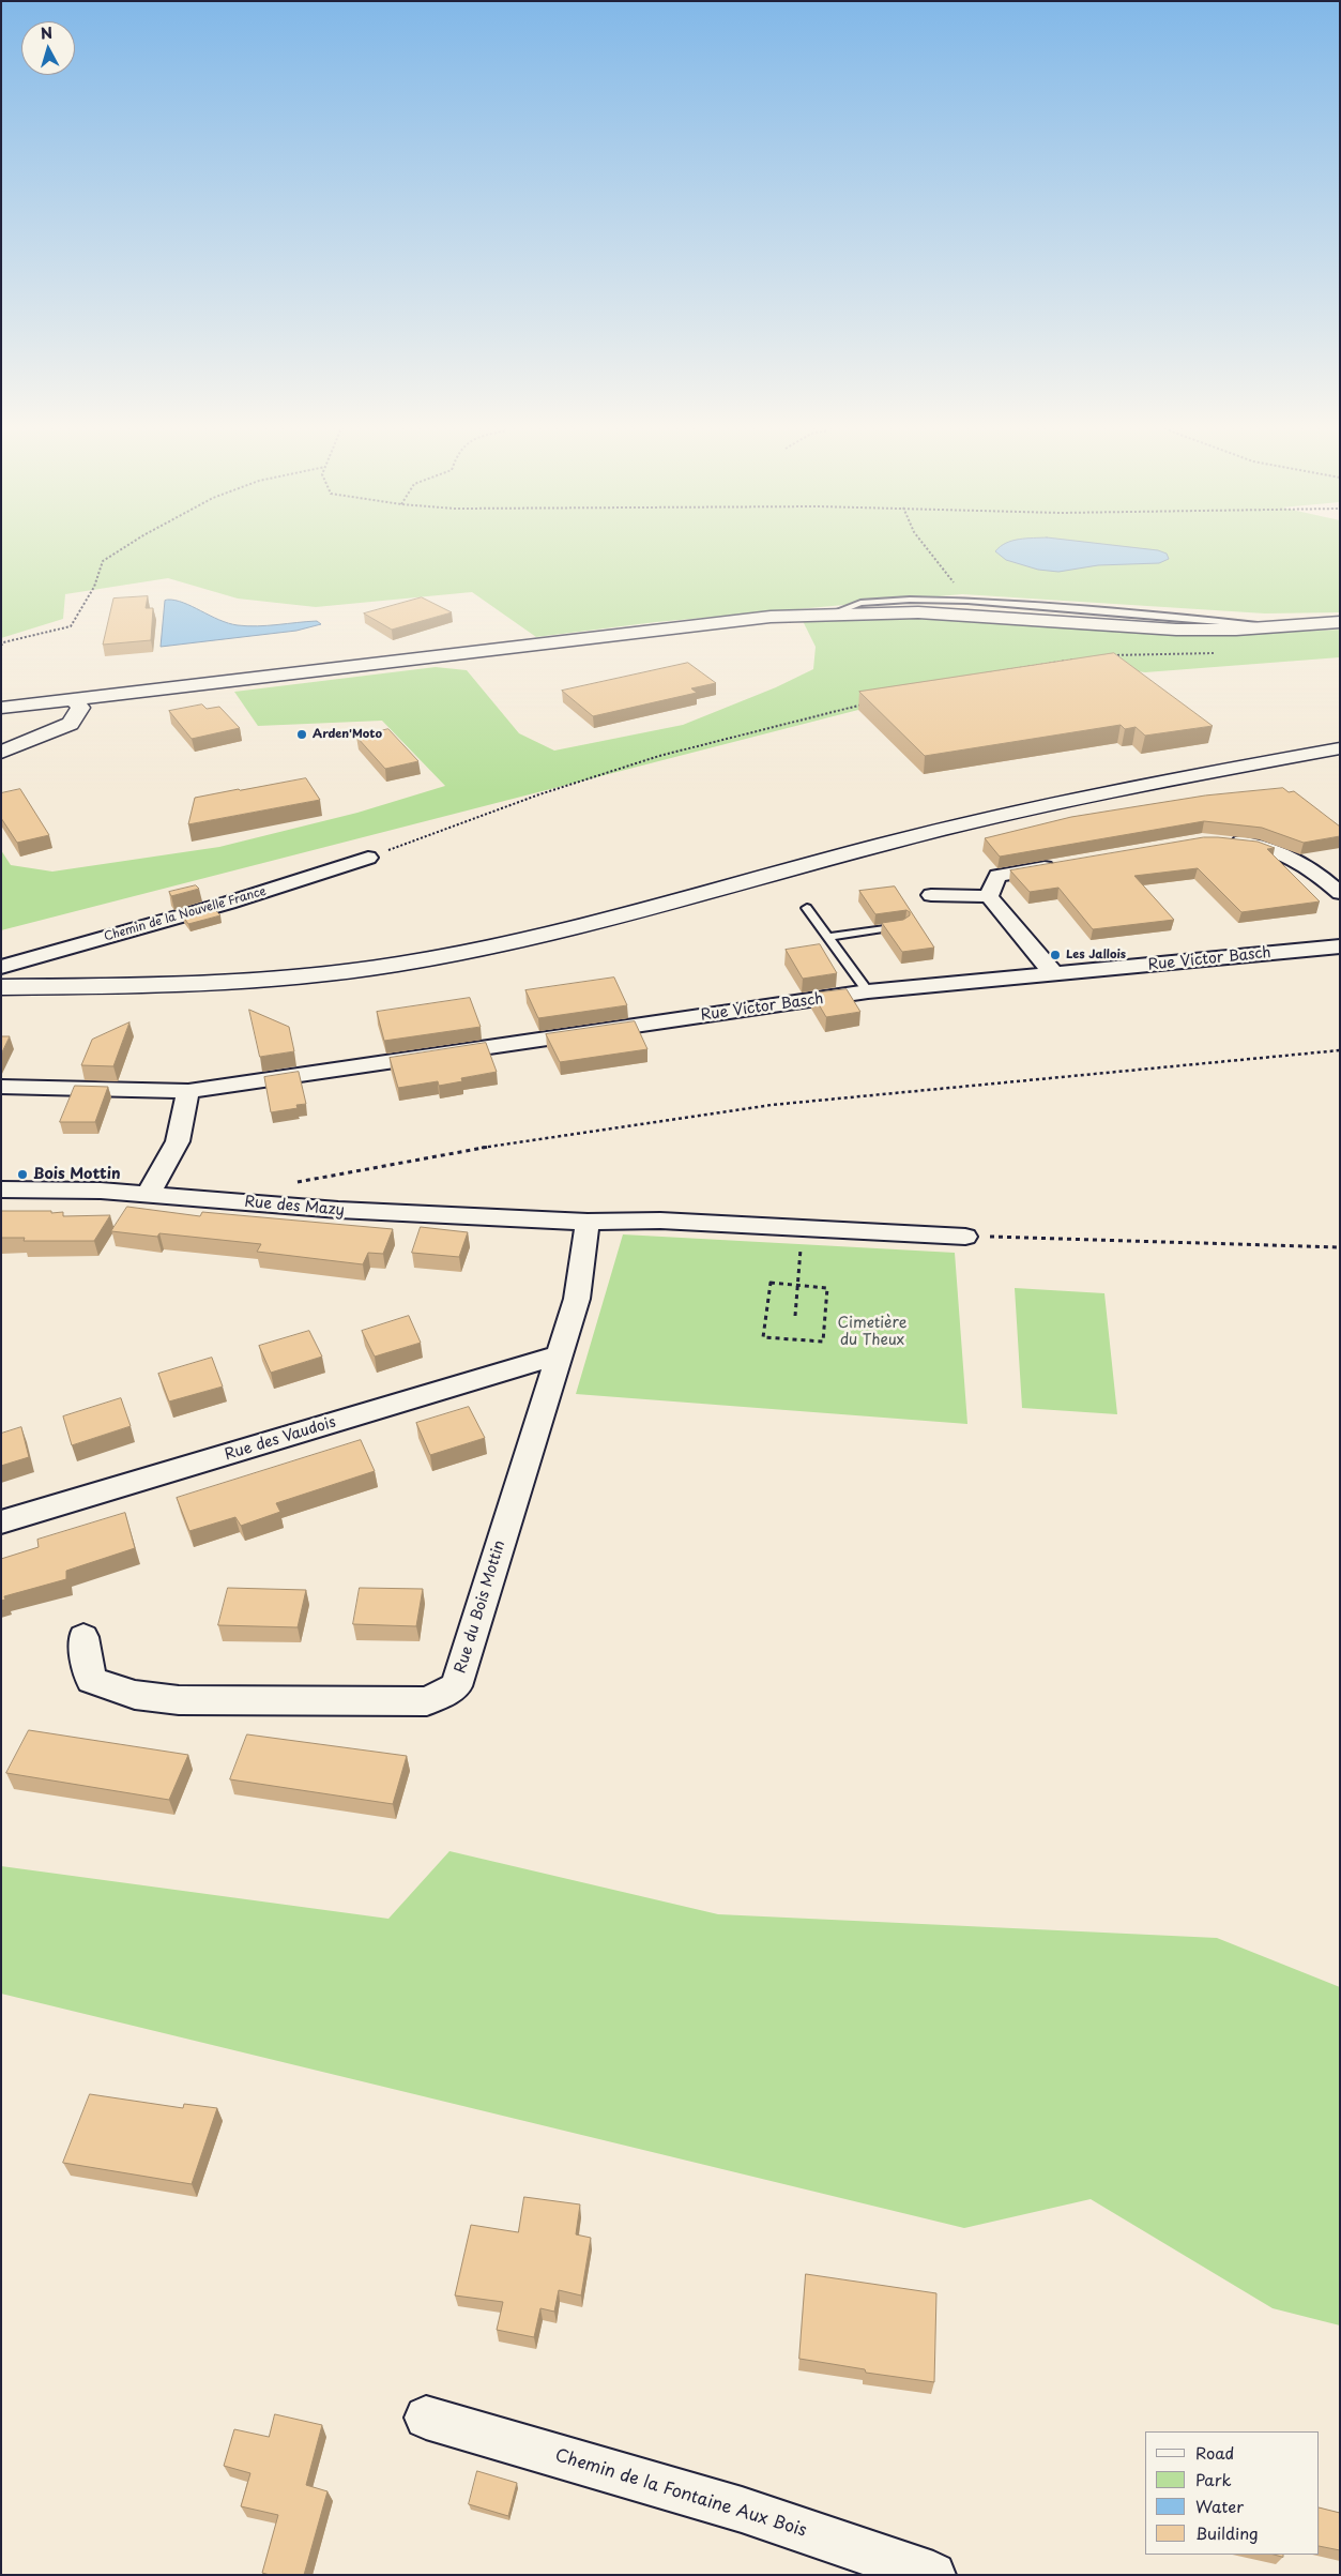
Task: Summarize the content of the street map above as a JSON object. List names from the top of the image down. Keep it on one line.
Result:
{"streets":{"street":["Chemin de la Nouvelle France","Rue Victor Basch","Rue des Mazy","Rue des Vaudois","Rue du Bois Mottin","Chemin de la Fontaine Aux Bois"]},"crossings":[["Rue des Mazy","Rue du Bois Mottin"],["Rue des Vaudois","Rue du Bois Mottin"]],"parks":["Cimetière du Theux"],"places":["Arden'Moto","Les Jallois","Bois Mottin"],"legend":["Road","Park","Water","Building"],"north":"top"}
